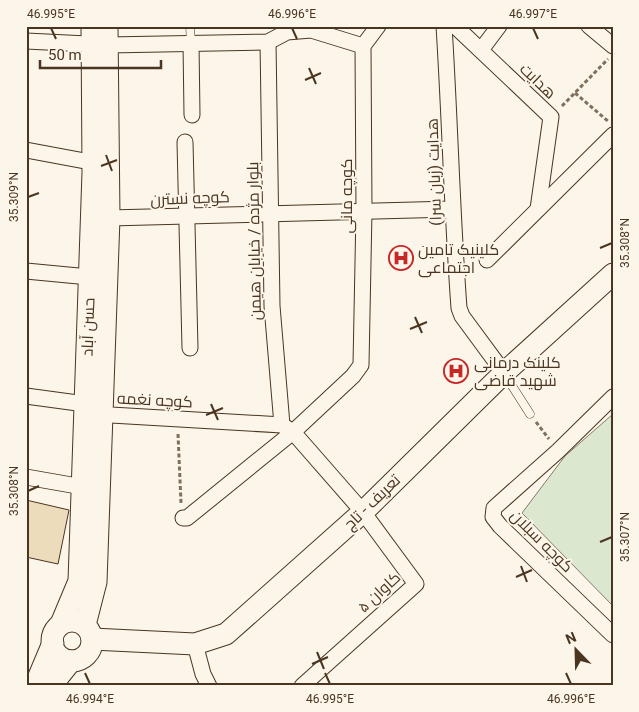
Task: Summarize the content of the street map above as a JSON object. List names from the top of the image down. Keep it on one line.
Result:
{"streets":{"street":["هدایت","هدایت (زبان سرا)","کوچه مانی","کوچه نسترن","بلوار مژده / خیابان هیمن","حسن آباد","کوچه نغمه","تعریف - تاج","کوچه سبلان","کاوان ۵"]},"crossings":[["هدایت (زبان سرا)","کوچه نسترن"],["هدایت (زبان سرا)","تعریف - تاج"],["کوچه مانی","کوچه نسترن"],["کوچه مانی","بلوار مژده / خیابان هیمن"],["کوچه مانی","کوچه نغمه"],["کوچه نسترن","بلوار مژده / خیابان هیمن"],["کوچه نسترن","حسن آباد"],["بلوار مژده / خیابان هیمن","کوچه نغمه"],["حسن آباد","کوچه نغمه"],["حسن آباد","تعریف - تاج"],["تعریف - تاج","کاوان ۵"]],"places":{"hospital":["کلینیک تامین اجتماعی","کلینک درمانی شهید قاضی"]},"scale_bar":"50 m","north":"top left","coordinates":["46.995°E","46.996°E","46.997°E","35.309°N","35.308°N","35.307°N","46.994°E"]}
